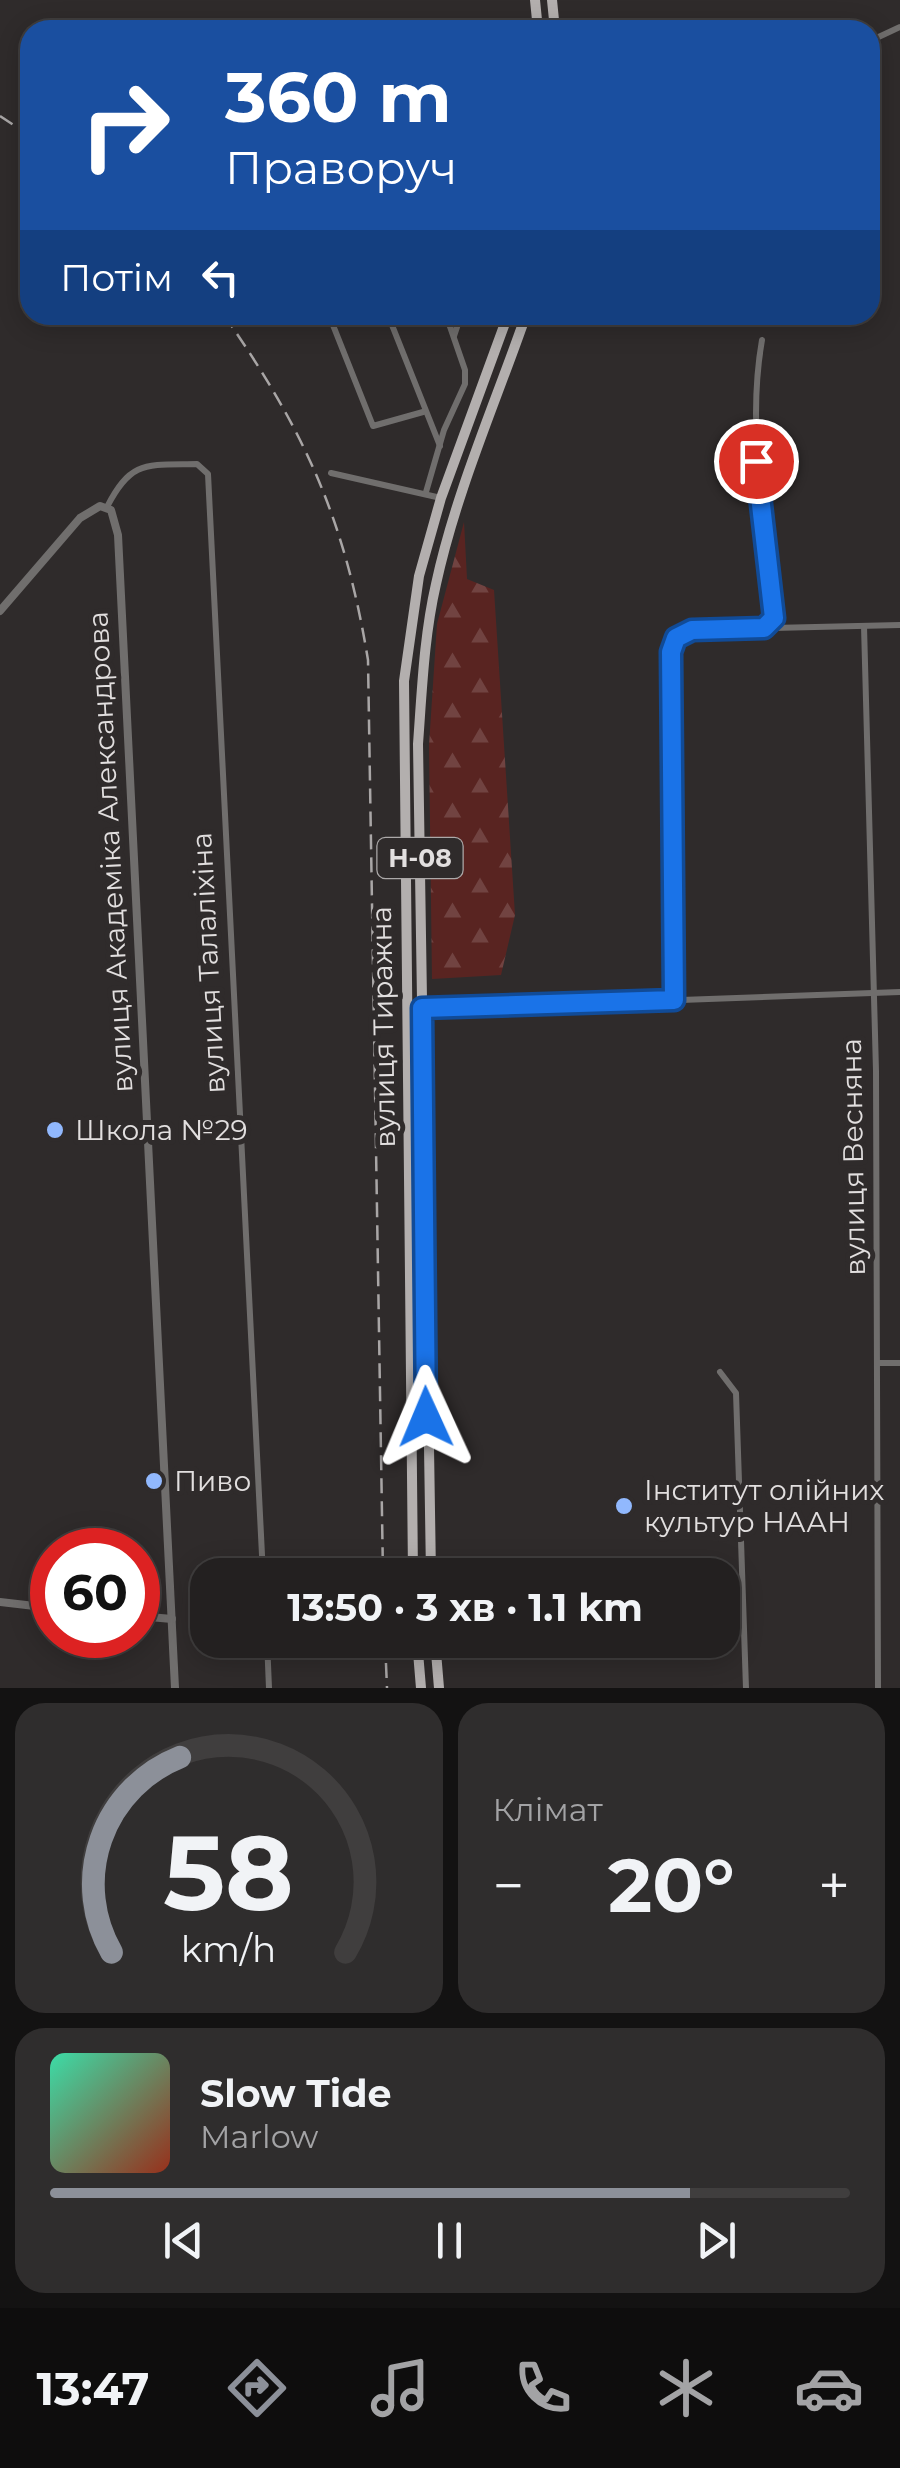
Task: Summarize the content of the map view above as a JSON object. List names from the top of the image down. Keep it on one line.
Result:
{"streets":{"main road":["Н-08","вулиця Тиражна"],"street":["вулиця Академіка Александрова","вулиця Талаліхіна","вулиця Весняна"]},"crossings":[["вулиця Академіка Александрова","вулиця Талаліхіна"]],"places":["Школа №29","Пиво","Інститут олійних культур НААН"],"page":{"turn":["360 m","Праворуч"],"then":"Потім","limit":"60","trip":"13:50 · 3 хв · 1.1 km","tile":"Клімат","heat":["−","20°","+"],"song":["Slow Tide","Marlow"],"tabs":"13:47","gauge":["58","km/h"]}}
